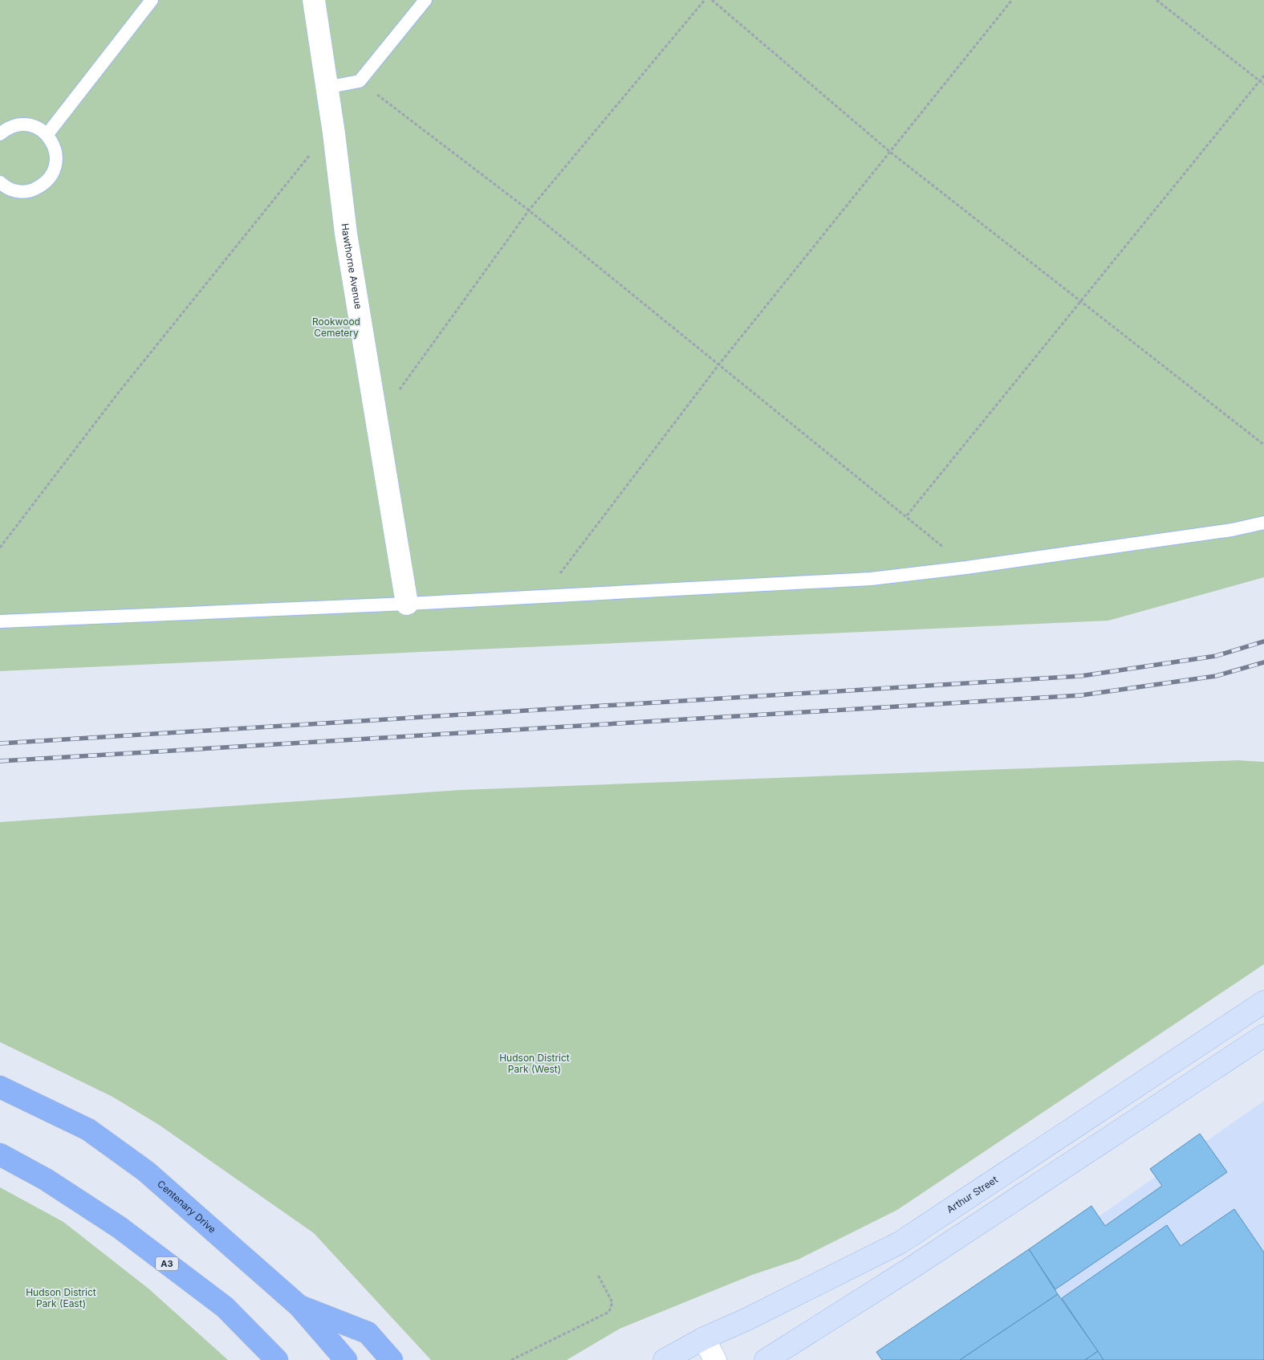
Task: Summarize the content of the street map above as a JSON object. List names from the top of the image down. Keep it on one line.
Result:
{"streets":{"highway":["Centenary Drive","A3"],"main road":["Arthur Street"],"street":["Hawthorne Avenue"]},"parks":["Rookwood Cemetery","Hudson District Park (West)","Hudson District Park (East)"]}
